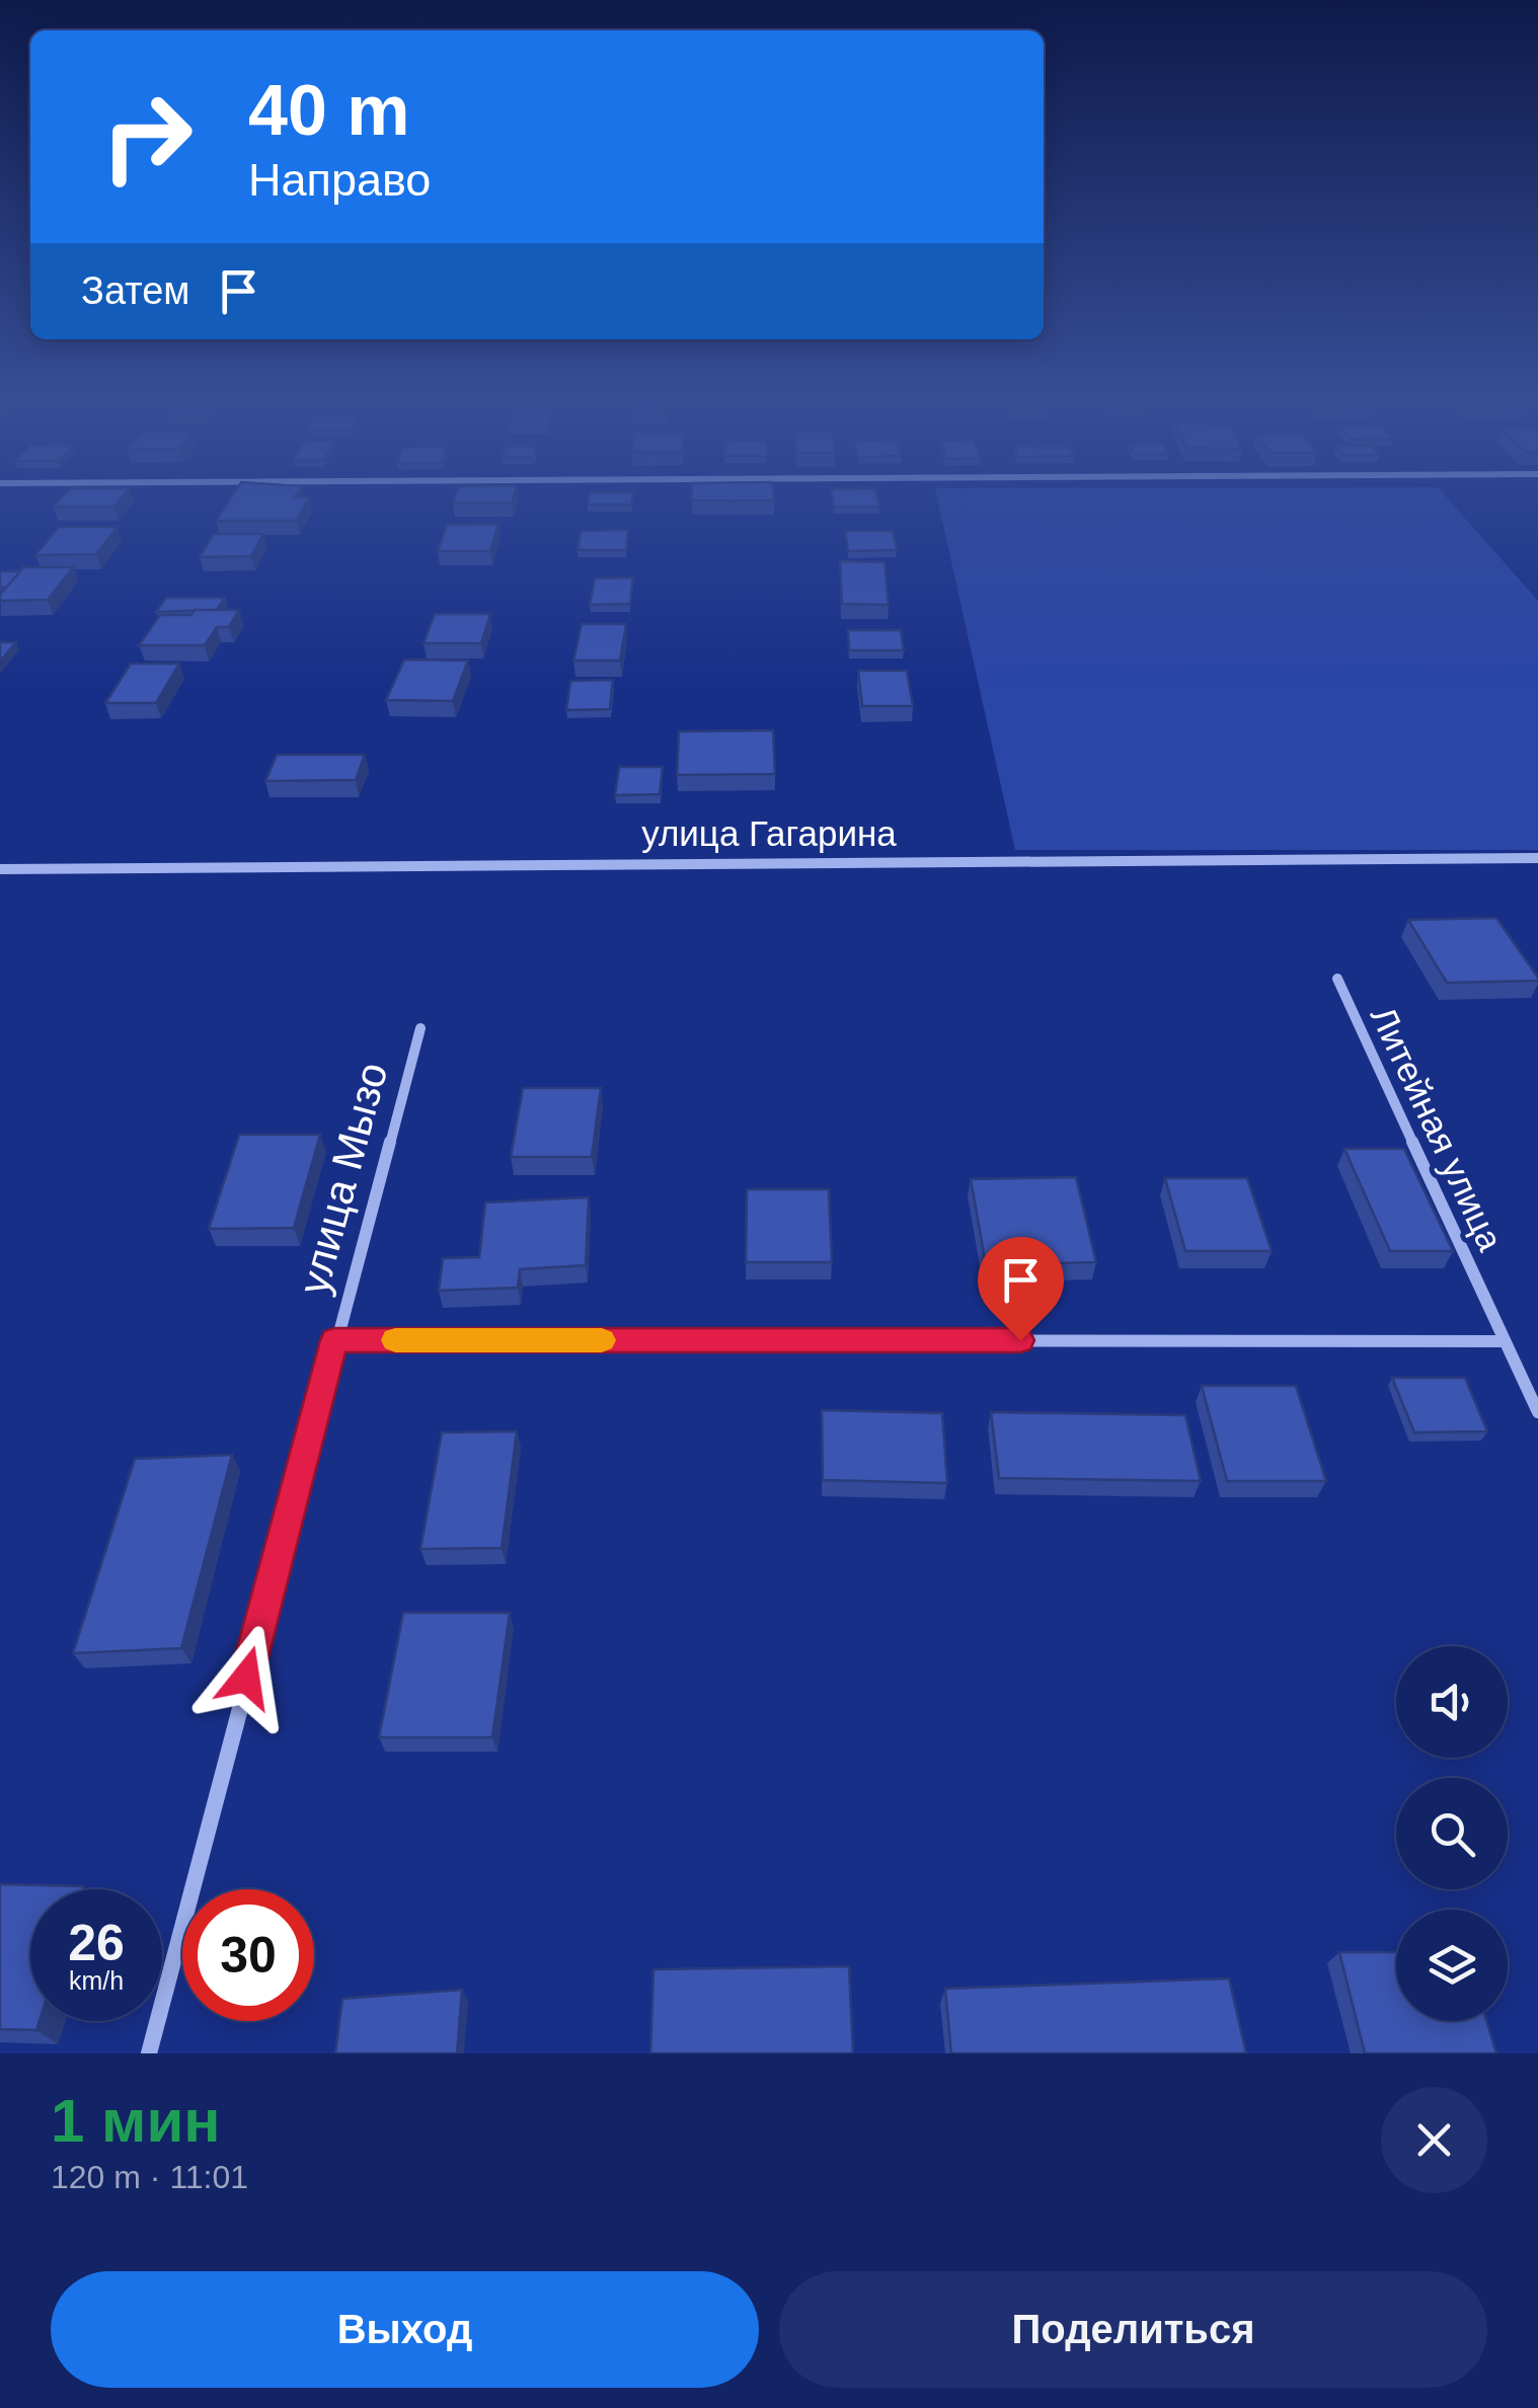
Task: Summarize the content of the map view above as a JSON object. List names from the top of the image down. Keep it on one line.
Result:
{"streets":{"street":["улица Гагарина","Литейная улица","улица Мызо"]},"page":{"turn":["40 m","Направо"],"then":"Затем","speed":"26 km/h","limit":"30","heading":["1 мин","120 m · 11:01"],"buttons":["Выход","Поделиться"]}}
